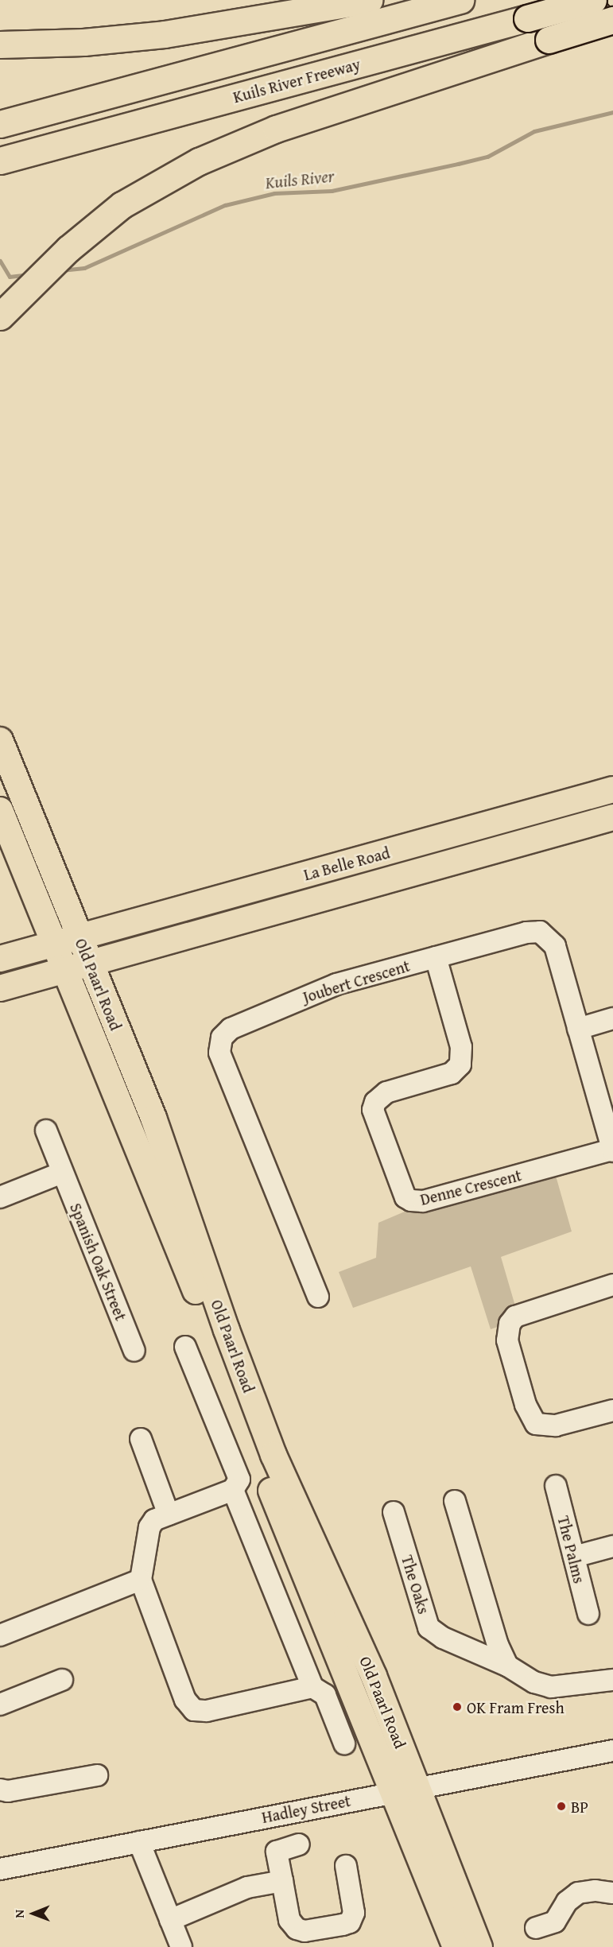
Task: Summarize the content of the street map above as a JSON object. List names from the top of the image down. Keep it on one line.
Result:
{"streets":{"highway":["Kuils River Freeway"],"main road":["La Belle Road","Old Paarl Road"],"street":["Joubert Crescent","Denne Crescent","Spanish Oak Street","The Palms","The Oaks","Hadley Street"]},"crossings":[["La Belle Road","Old Paarl Road"],["Joubert Crescent","Denne Crescent"],["Old Paarl Road","Hadley Street"]],"water":["Kuils River"],"places":["OK Fram Fresh","BP"],"north":"left"}
